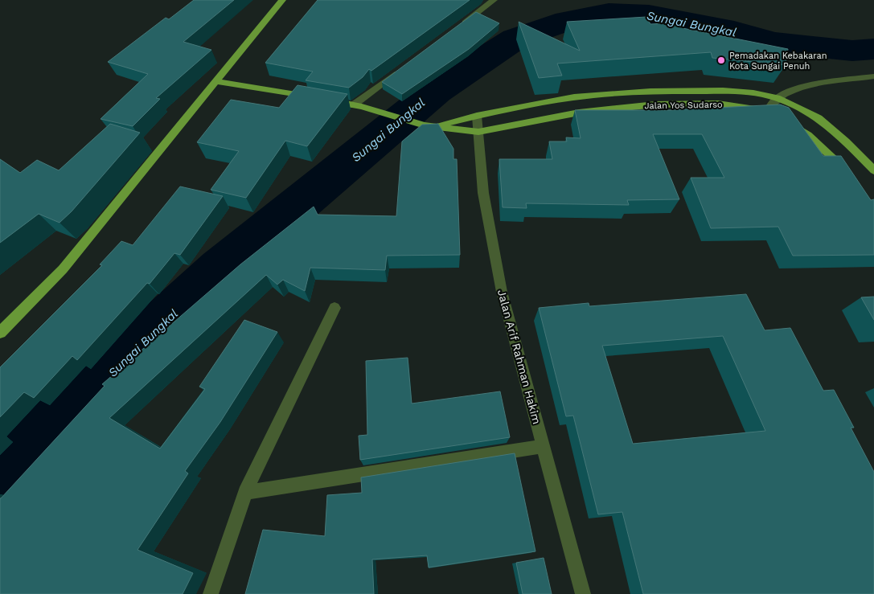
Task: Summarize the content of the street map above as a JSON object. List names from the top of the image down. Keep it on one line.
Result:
{"streets":{"main road":["Jalan Yos Sudarso"],"street":["Jalan Arif Rahman Hakim"]},"crossings":[["Jalan Yos Sudarso","Jalan Arif Rahman Hakim"]],"water":["Sungai Bungkal"],"places":["Pemadakan Kebakaran Kota Sungai Penuh"]}
